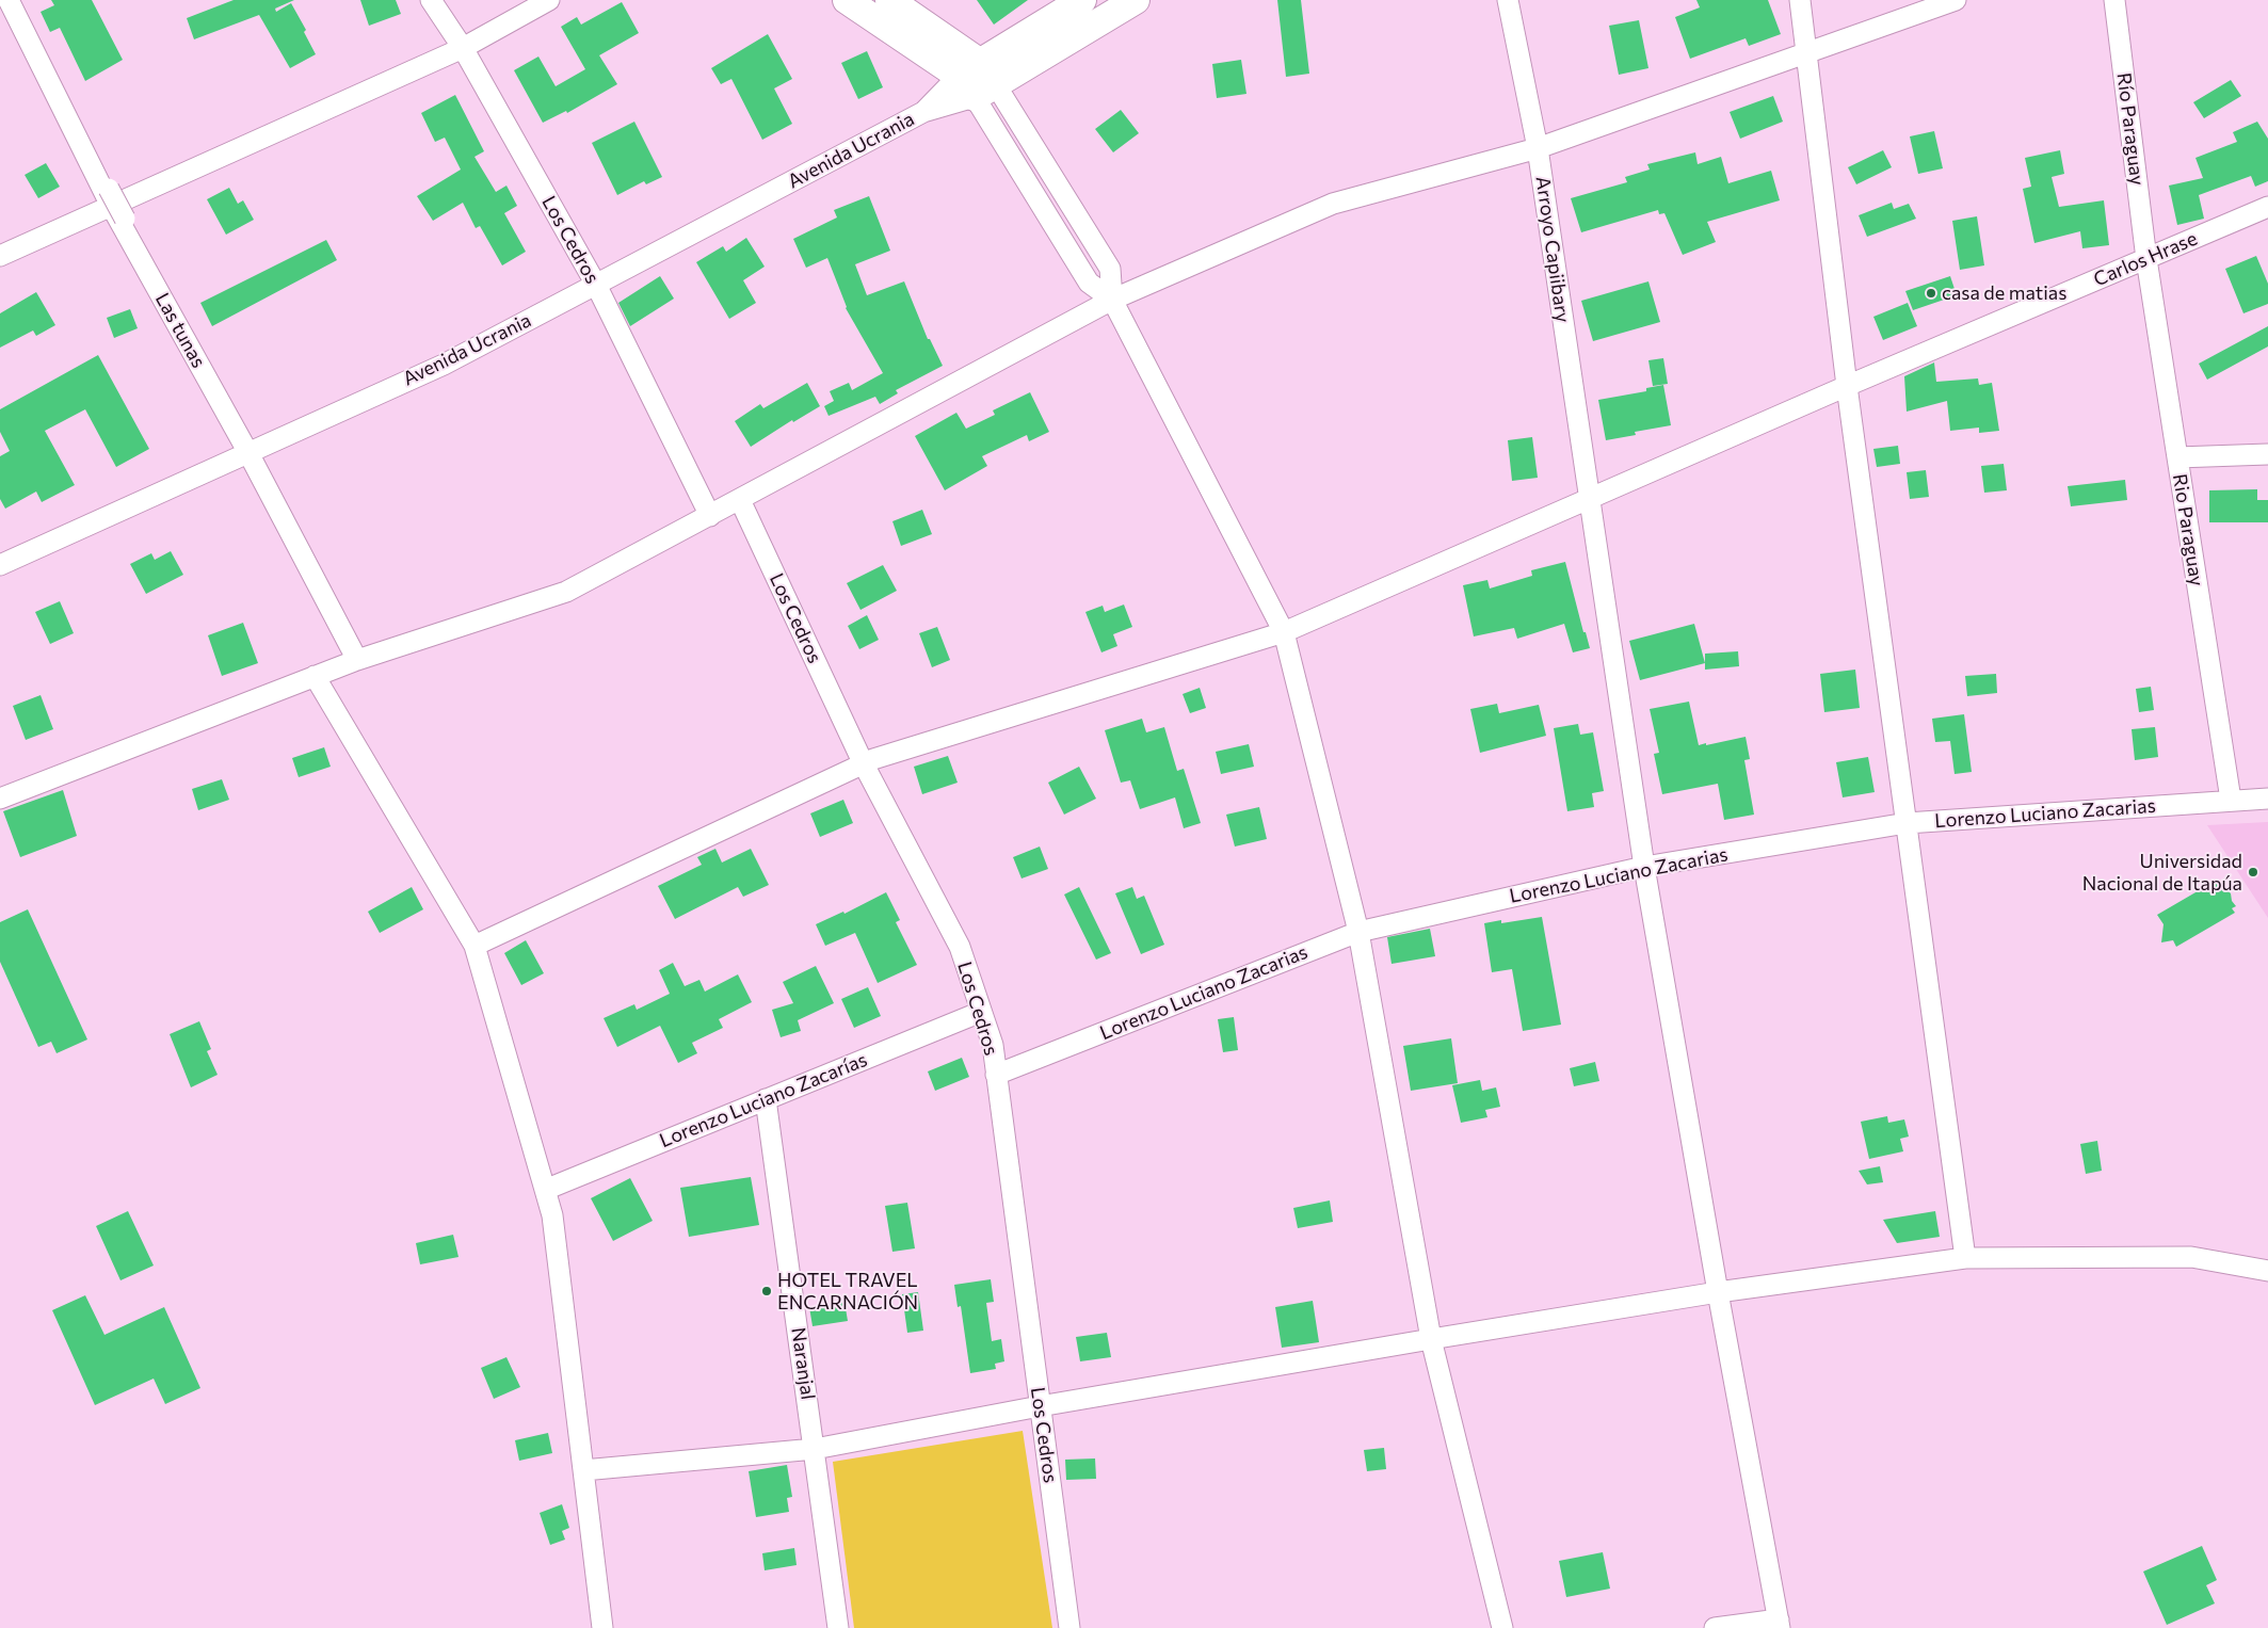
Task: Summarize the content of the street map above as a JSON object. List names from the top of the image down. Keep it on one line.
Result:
{"streets":{"main road":["Avenida Ucrania"],"street":["Río Paraguay","Los Cedros","Arroyo Capiibary","Carlos Hrase","Las tunas","Rio Paraguay","Lorenzo Luciano Zacarias","Lorenzo Luciano Zacarías","Naranjal"]},"crossings":[["Río Paraguay","Carlos Hrase"],["Río Paraguay","Rio Paraguay"],["Avenida Ucrania","Los Cedros"],["Avenida Ucrania","Las tunas"],["Los Cedros","Carlos Hrase"],["Los Cedros","Lorenzo Luciano Zacarias"],["Los Cedros","Lorenzo Luciano Zacarías"],["Arroyo Capiibary","Carlos Hrase"],["Arroyo Capiibary","Lorenzo Luciano Zacarias"],["Carlos Hrase","Rio Paraguay"],["Rio Paraguay","Lorenzo Luciano Zacarias"],["Lorenzo Luciano Zacarías","Naranjal"]],"places":["casa de matias","Universidad Nacional de Itapúa","HOTEL TRAVEL ENCARNACIÓN"]}
